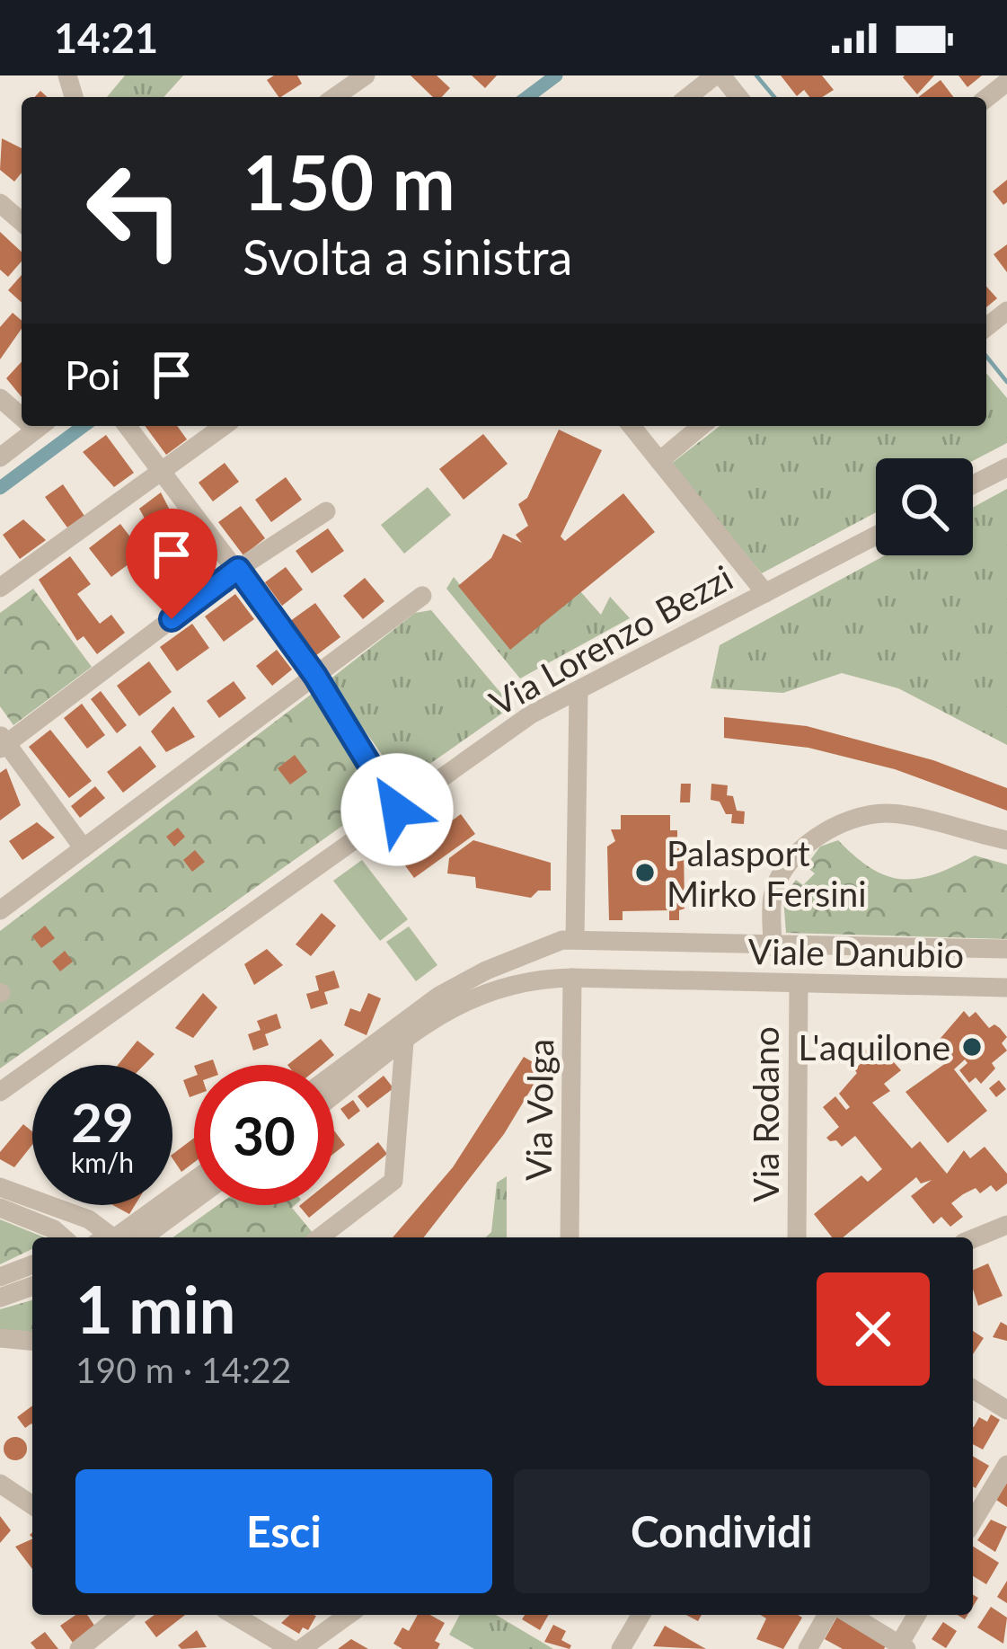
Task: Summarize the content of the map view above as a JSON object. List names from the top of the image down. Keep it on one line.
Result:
{"streets":{"street":["Via Lorenzo Bezzi","Viale Danubio","Via Volga","Via Rodano"]},"crossings":[["Viale Danubio","Via Volga"],["Viale Danubio","Via Rodano"]],"places":["Palasport Mirko Fersini","L'aquilone"],"page":{"status":"14:21","turn":["150 m","Svolta a sinistra"],"then":"Poi","speed":"29 km/h","limit":"30","heading":["1 min","190 m · 14:22"],"buttons":["Esci","Condividi"]}}
